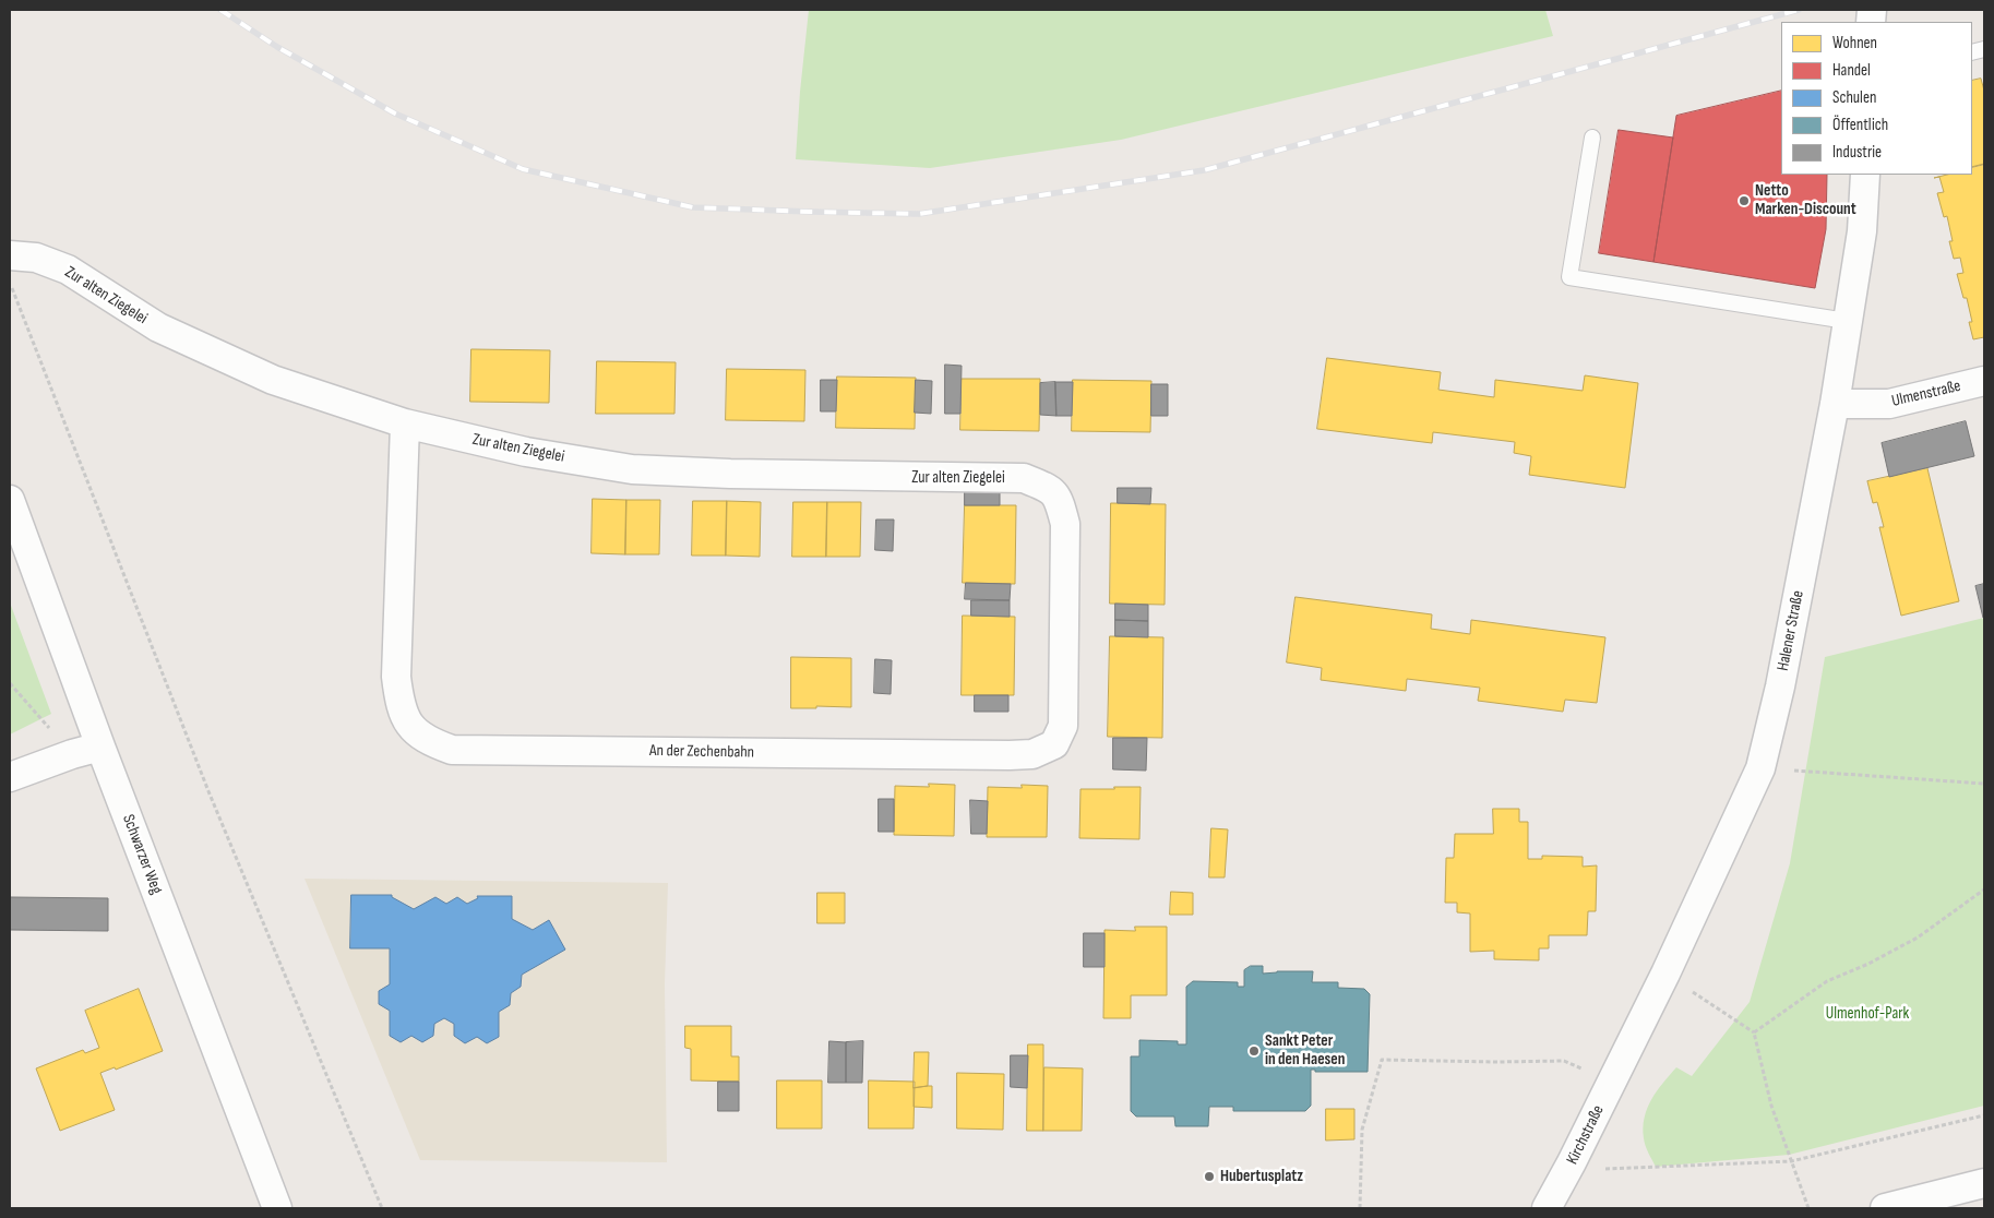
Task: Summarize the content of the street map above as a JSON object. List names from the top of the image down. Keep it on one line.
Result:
{"streets":{"street":["Zur alten Ziegelei","Ulmenstraße","Halener Straße","An der Zechenbahn","Schwarzer Weg","Kirchstraße"]},"crossings":[["Zur alten Ziegelei","An der Zechenbahn"],["Ulmenstraße","Halener Straße"],["Halener Straße","Kirchstraße"]],"parks":["Ulmenhof-Park"],"places":["Netto Marken-Discount","Sankt Peter in den Haesen","Hubertusplatz"],"legend":["Wohnen","Handel","Schulen","Öffentlich","Industrie"]}
